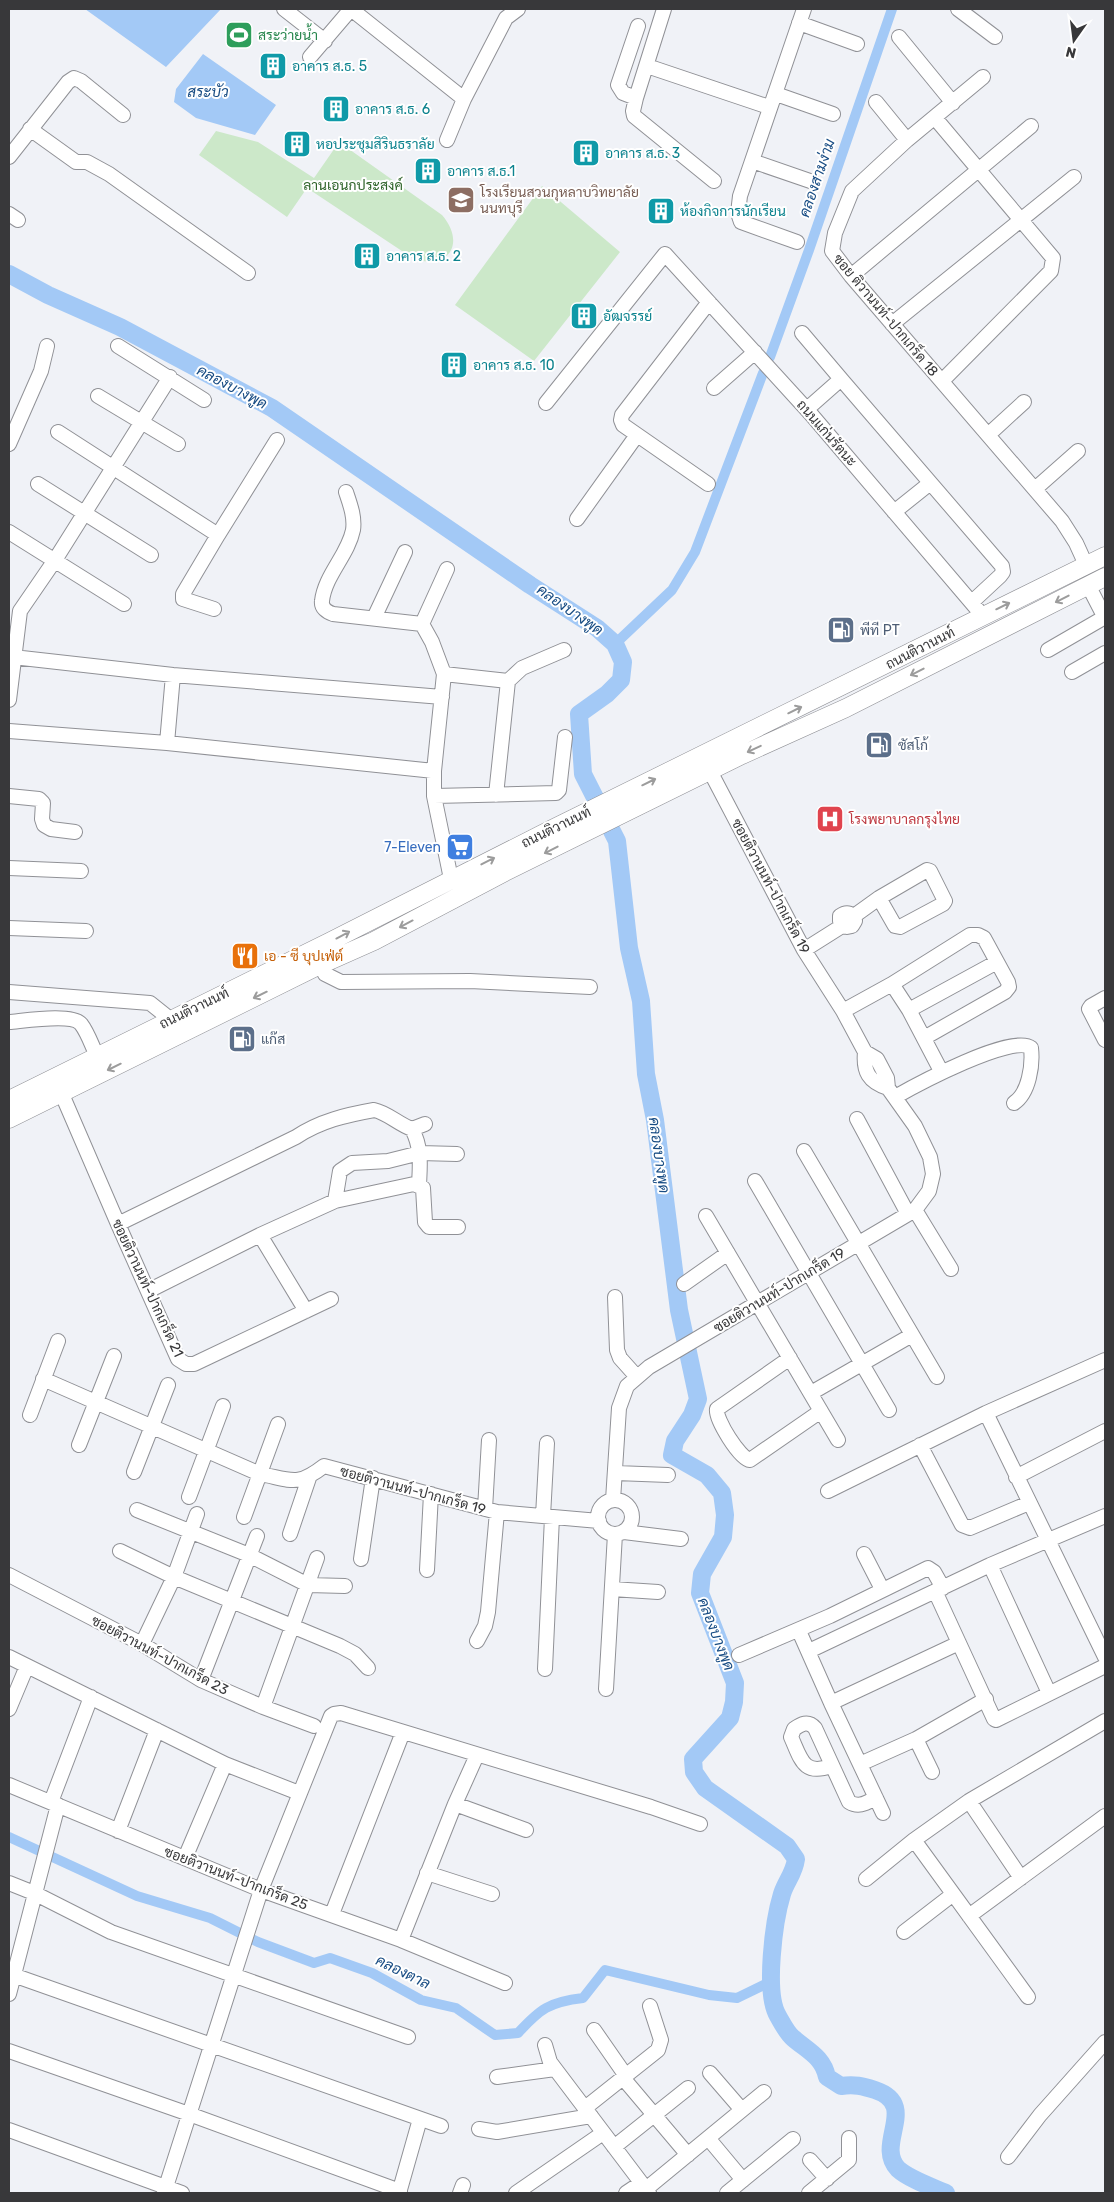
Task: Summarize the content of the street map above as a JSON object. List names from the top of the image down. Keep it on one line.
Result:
{"streets":{"main road":["ถนนติวานนท์"],"street":["ซอย ติวานนท์-ปากเกร็ด 18","ถนนแก่นรัตนะ","ซอยติวานนท์-ปากเกร็ด 19","ซอยติวานนท์-ปากเกร็ด 21","ซอยติวานนท์-ปากเกร็ด 23","ซอยติวานนท์-ปากเกร็ด 25"]},"crossings":[["ซอย ติวานนท์-ปากเกร็ด 18","ถนนติวานนท์"],["ถนนแก่นรัตนะ","ถนนติวานนท์"],["ถนนติวานนท์","ซอยติวานนท์-ปากเกร็ด 19"],["ถนนติวานนท์","ซอยติวานนท์-ปากเกร็ด 21"]],"water":["สระบัว","คลองสามง่าม","คลองบางพูด","คลองตาล"],"parks":["ลานเอนกประสงค์"],"places":{"sports":["สระว่ายน้ำ"],"building":["อาคาร ส.ธ. 5","อาคาร ส.ธ. 6","หอประชุมสิรินธราลัย","อาคาร ส.ธ. 3","อาคาร ส.ธ.1","ห้องกิจการนักเรียน","อาคาร ส.ธ. 2","อัฒจรรย์","อาคาร ส.ธ. 10"],"school or university":["โรงเรียนสวนกุหลาบวิทยาลัย นนทบุรี"],"fuel station":["พีที PT","ซัสโก้","แก๊ส"],"hospital":["โรงพยาบาลกรุงไทย"],"supermarket":["7-Eleven"],"restaurant":["เอ - ซี บุปเฟ่ต์"]},"north":"bottom"}
